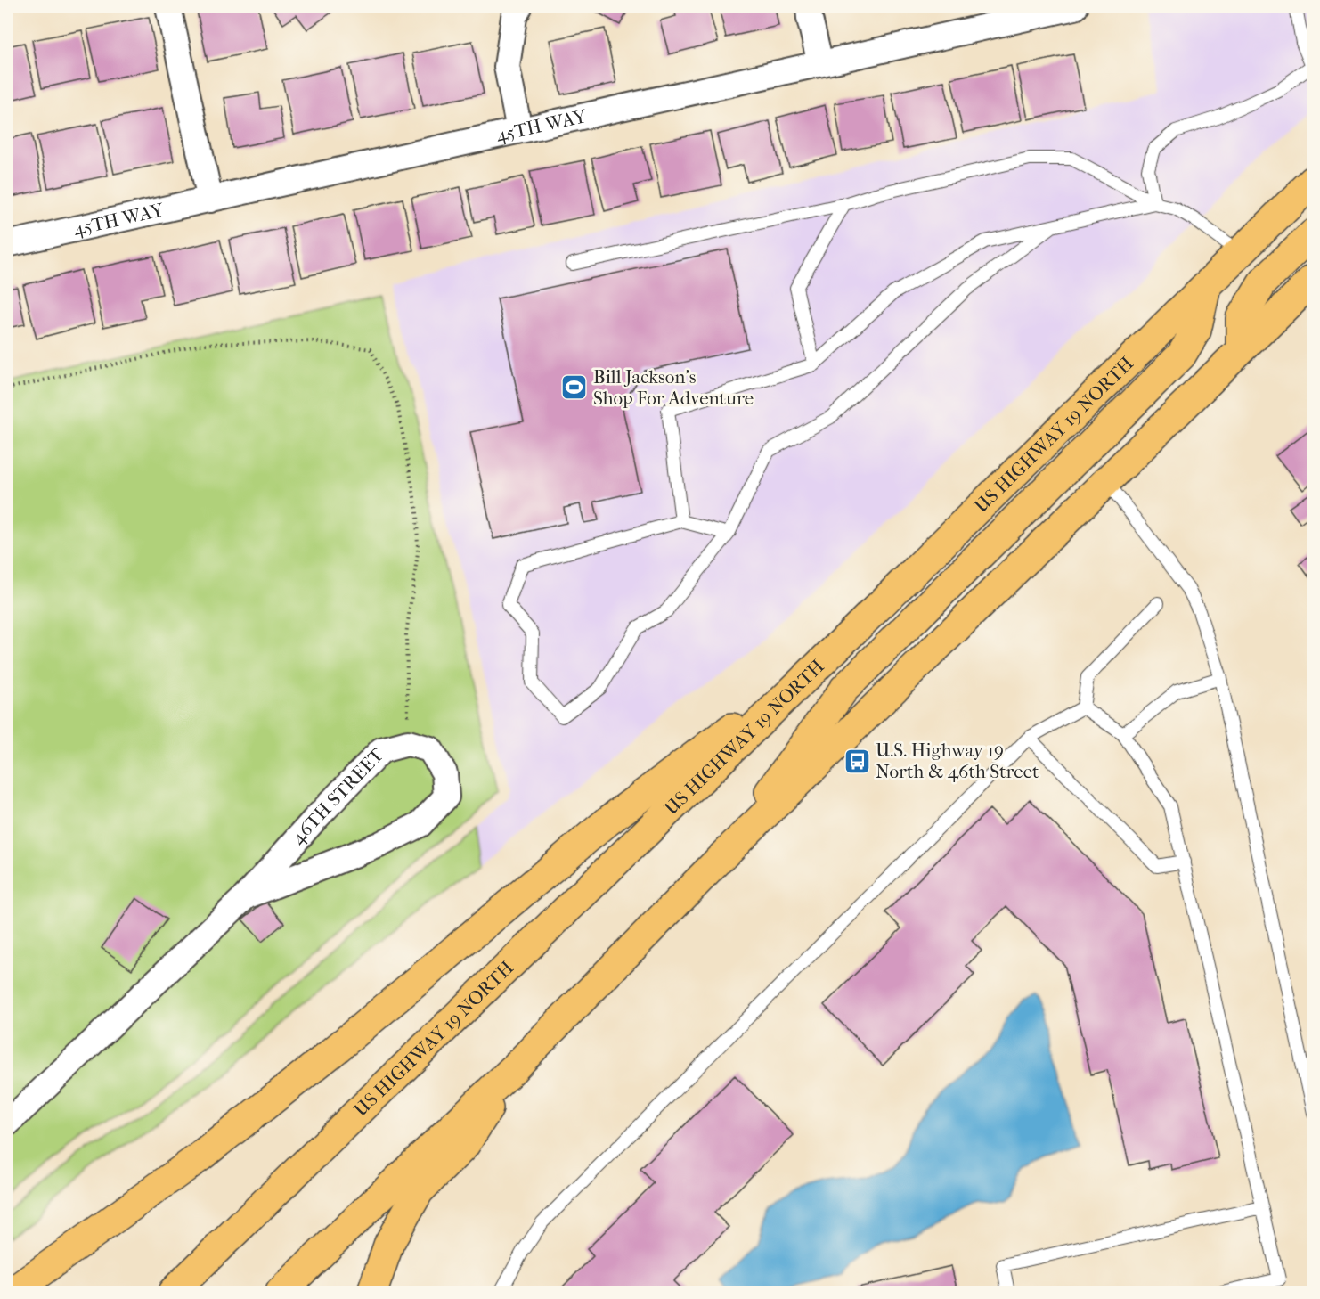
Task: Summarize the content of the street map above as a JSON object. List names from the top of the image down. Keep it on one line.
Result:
{"streets":{"highway":["US HIGHWAY 19 NORTH"],"street":["45TH WAY","46TH STREET"]},"places":{"sports":["Bill Jackson's Shop For Adventure"],"bus stop":["U.S. Highway 19 North & 46th Street"]}}
